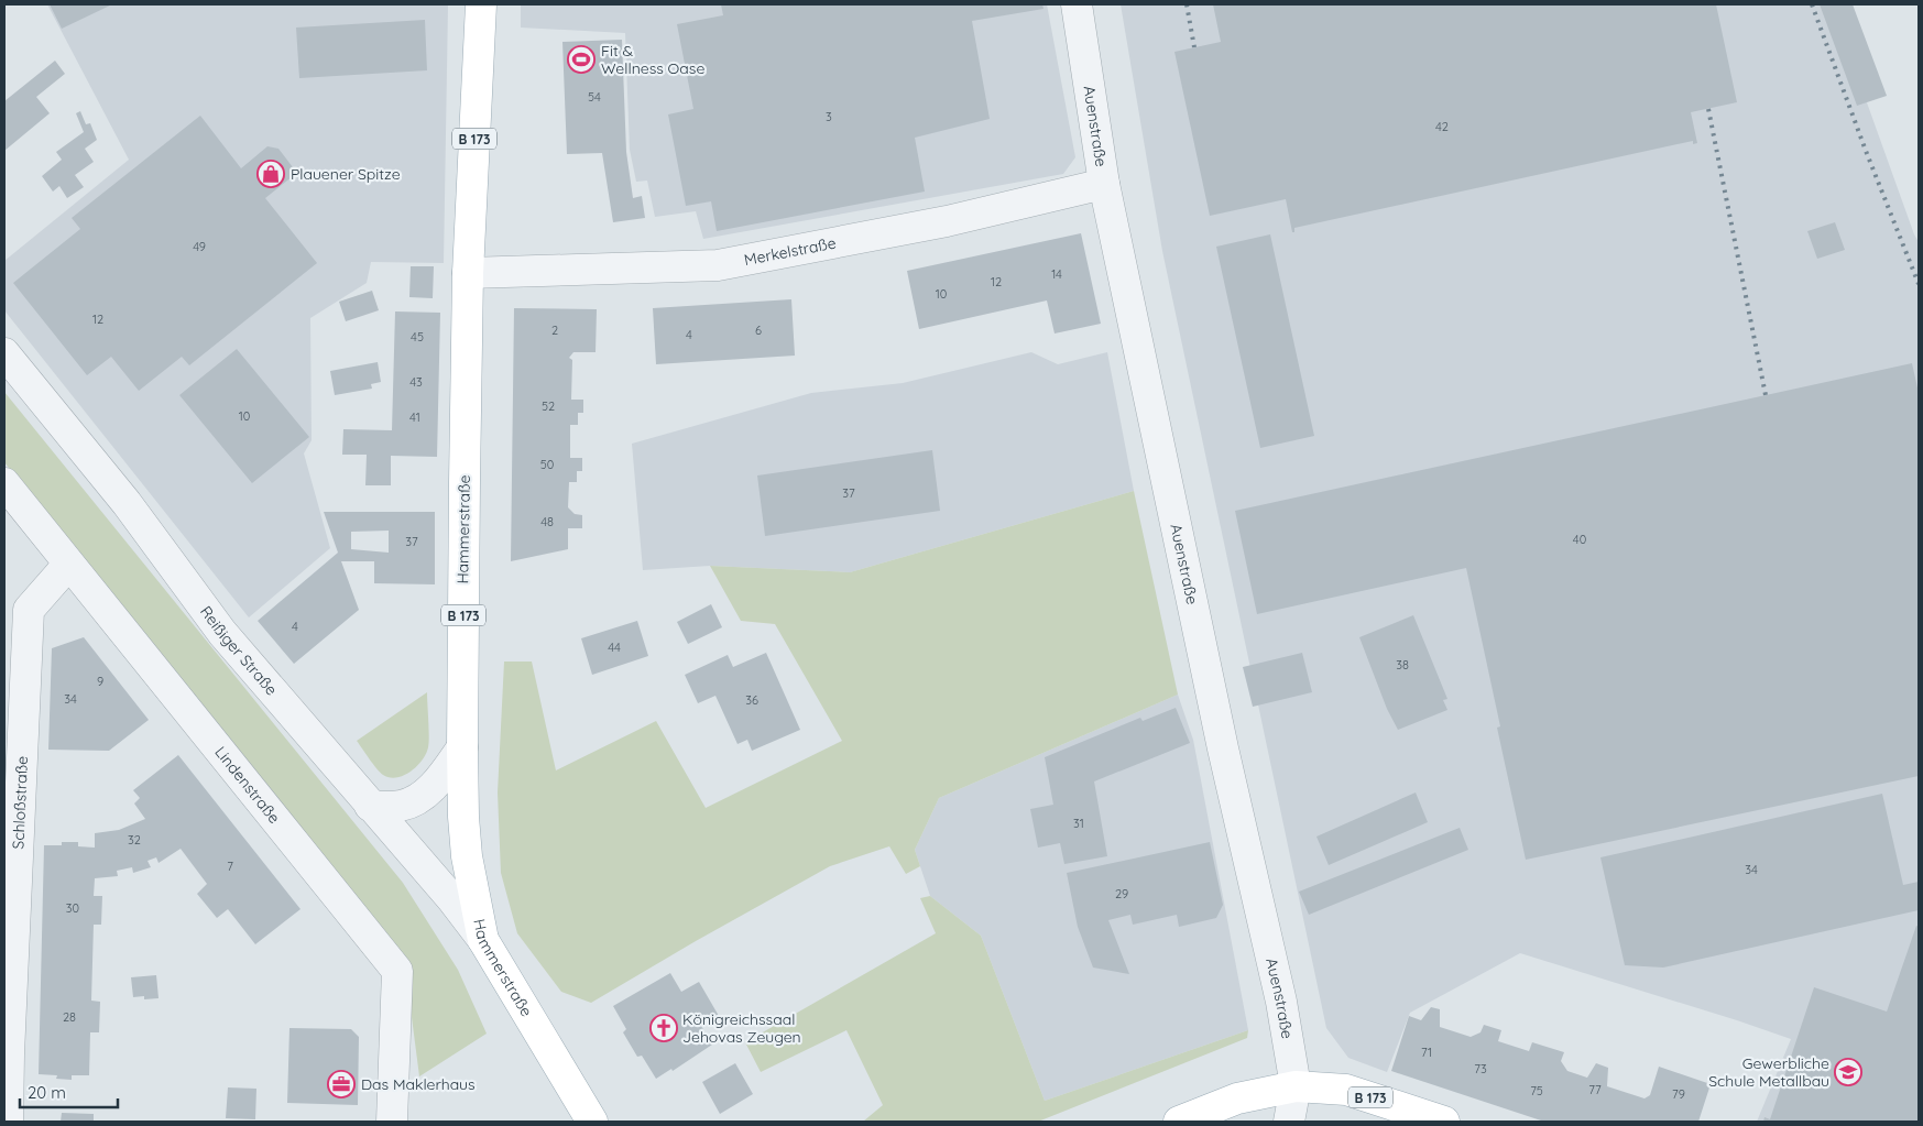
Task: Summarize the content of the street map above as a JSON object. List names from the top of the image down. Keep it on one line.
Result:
{"streets":{"main road":["B 173","Hammerstraße"],"street":["Auenstraße","Merkelstraße","Reißiger Straße","Lindenstraße","Schloßstraße"]},"crossings":[["Auenstraße","B 173"],["Auenstraße","Merkelstraße"],["Merkelstraße","Hammerstraße"],["Hammerstraße","Reißiger Straße"],["Lindenstraße","Schloßstraße"]],"places":{"sports":["Fit & Wellness Oase"],"shop":["Plauener Spitze"],"church":["Königreichssaal Jehovas Zeugen"],"school or university":["Gewerbliche Schule Metallbau"],"office":["Das Maklerhaus"]},"house_numbers":["54","3","42","49","14","12","10","12","2","6","4","45","43","52","10","41","50","37","48","40","37","4","44","38","9","34","36","31","32","7","34","29","30","28","71","73","77","75","79"],"scale_bar":"20 m"}
